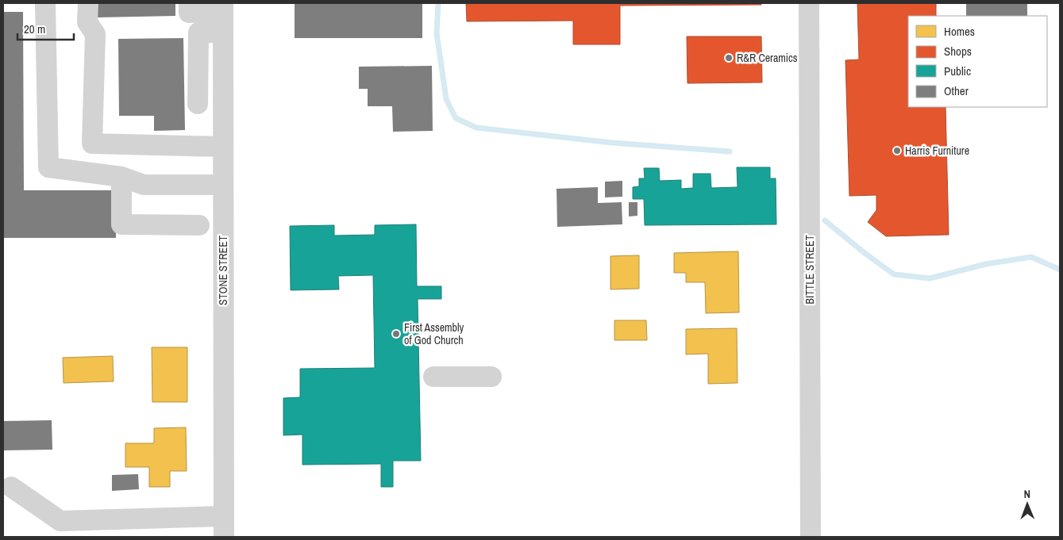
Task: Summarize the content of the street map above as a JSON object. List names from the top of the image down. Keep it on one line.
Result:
{"streets":{"street":["BITTLE STREET","STONE STREET"]},"places":["R&R Ceramics","Harris Furniture","First Assembly of God Church"],"legend":["Homes","Shops","Public","Other"],"scale_bar":"20 m","north":"top"}
